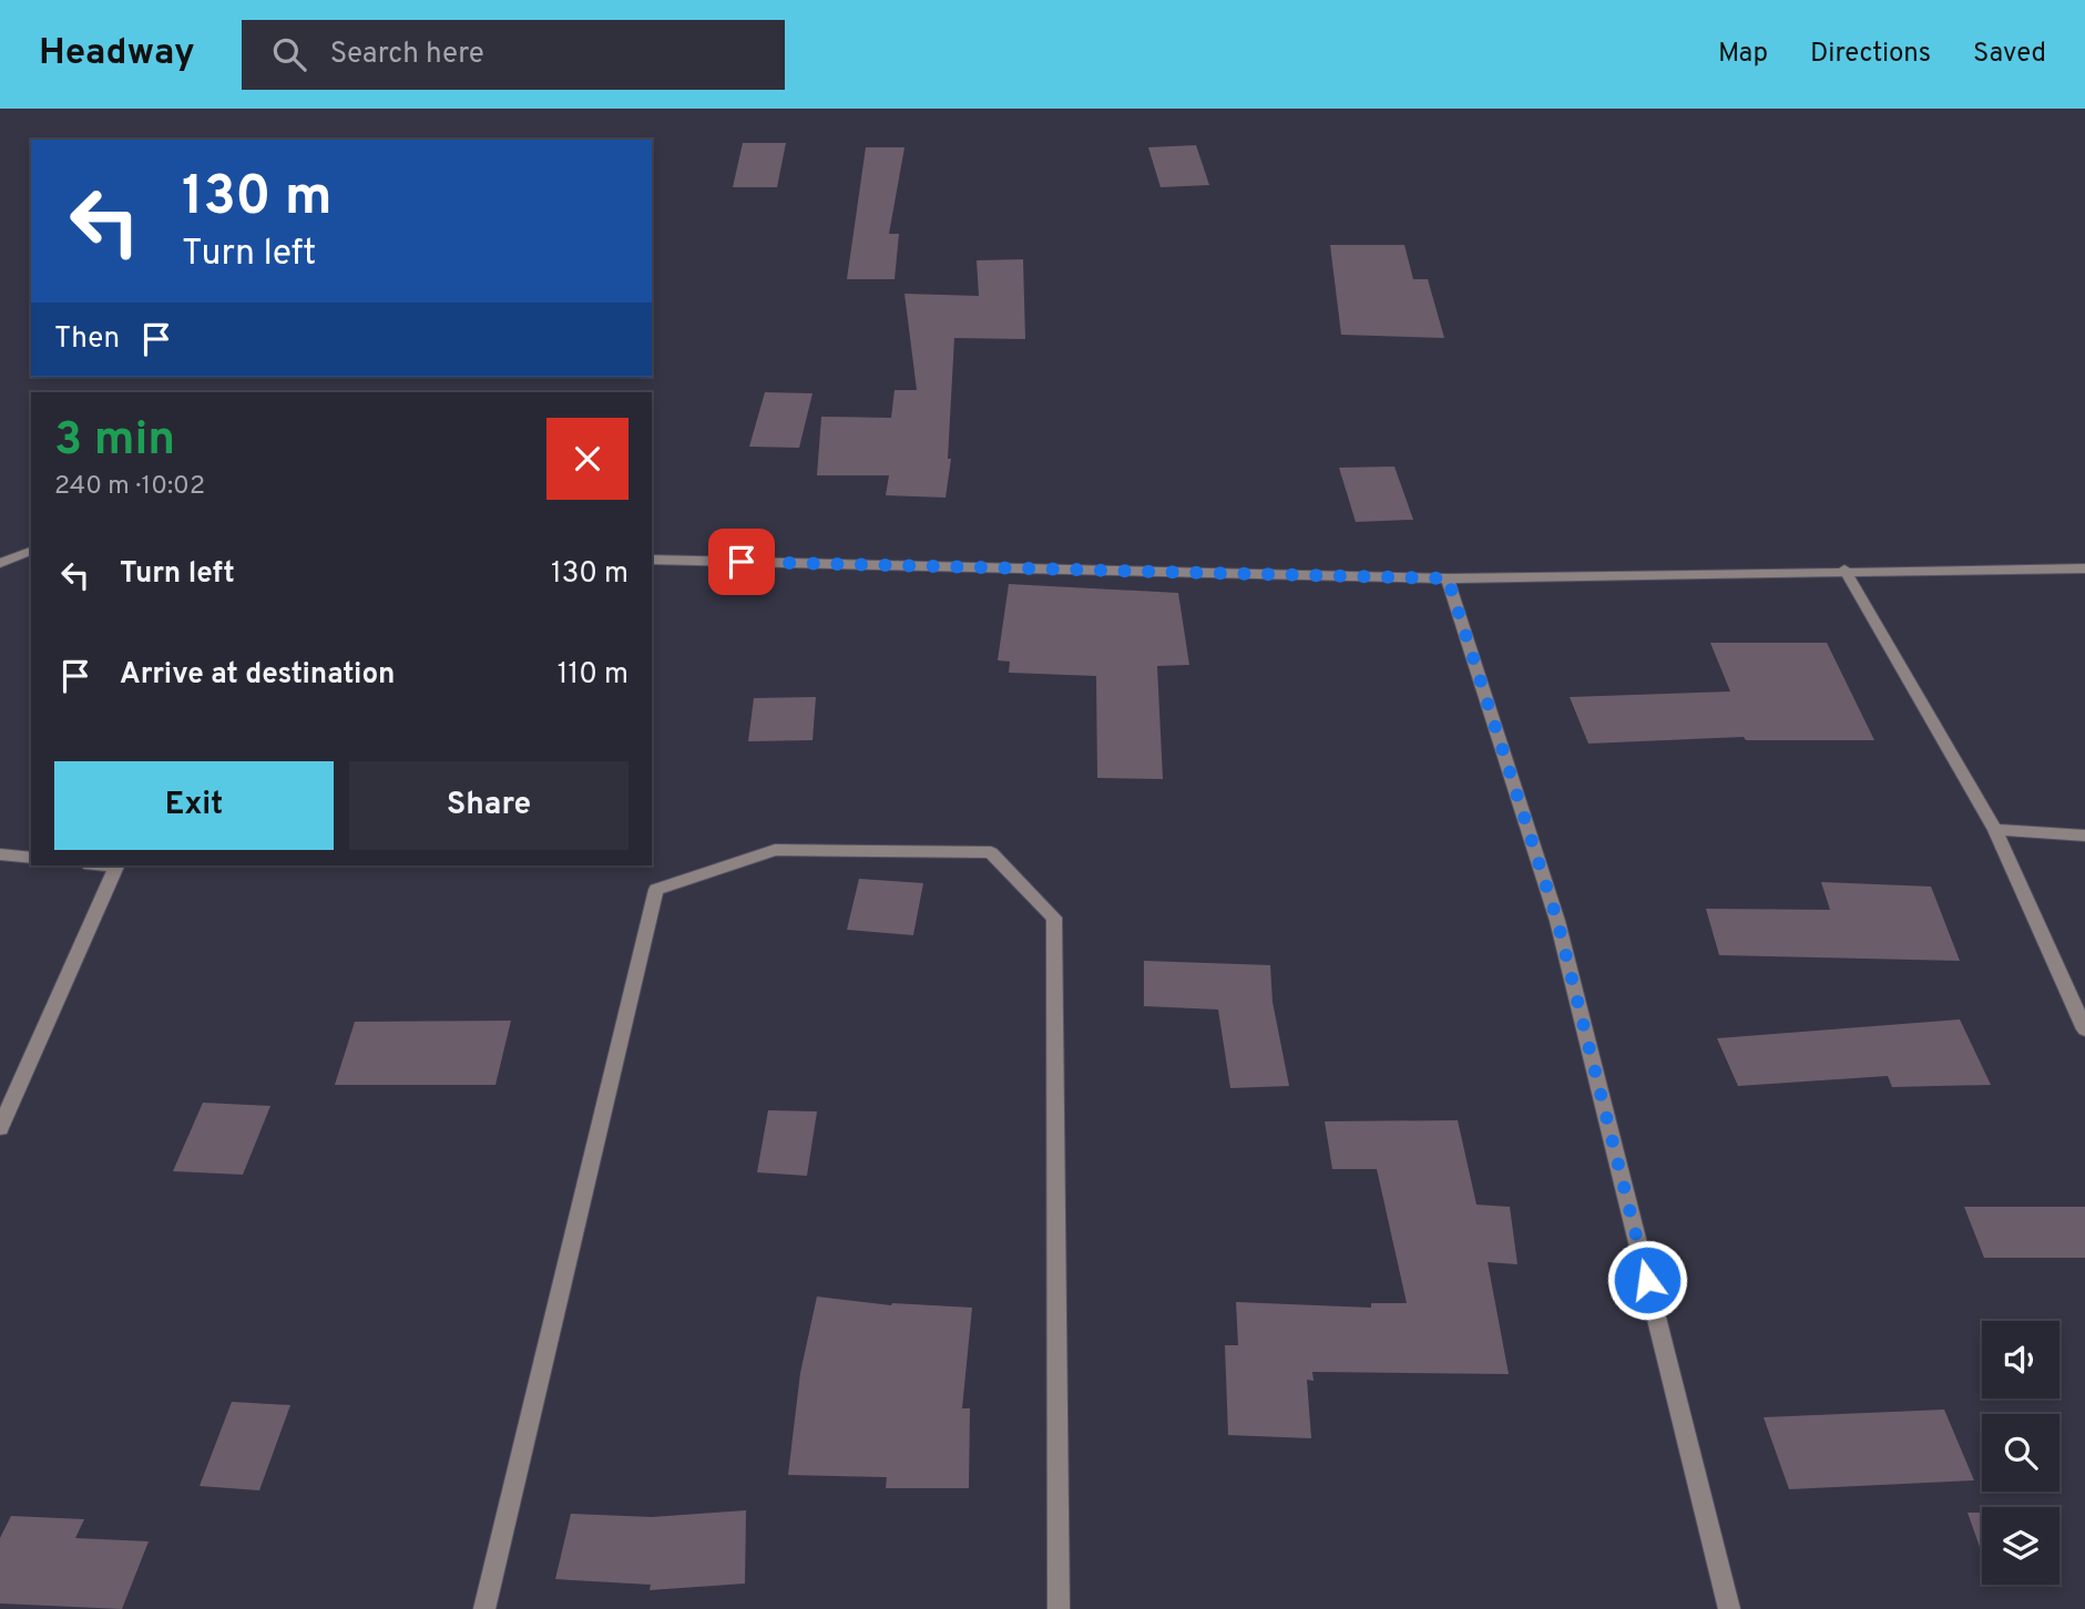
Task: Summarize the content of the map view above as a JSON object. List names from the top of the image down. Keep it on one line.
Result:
{"page":{"header":"Headway","search":"Search here","nav":["Map","Directions","Saved"],"turn":["130 m","Turn left"],"then":"Then","heading":["3 min","240 m · 10:02"],"list":[{"name":"Turn left","value":"130 m"},{"name":"Arrive at destination","value":"110 m"}],"buttons":["Exit","Share"]}}
